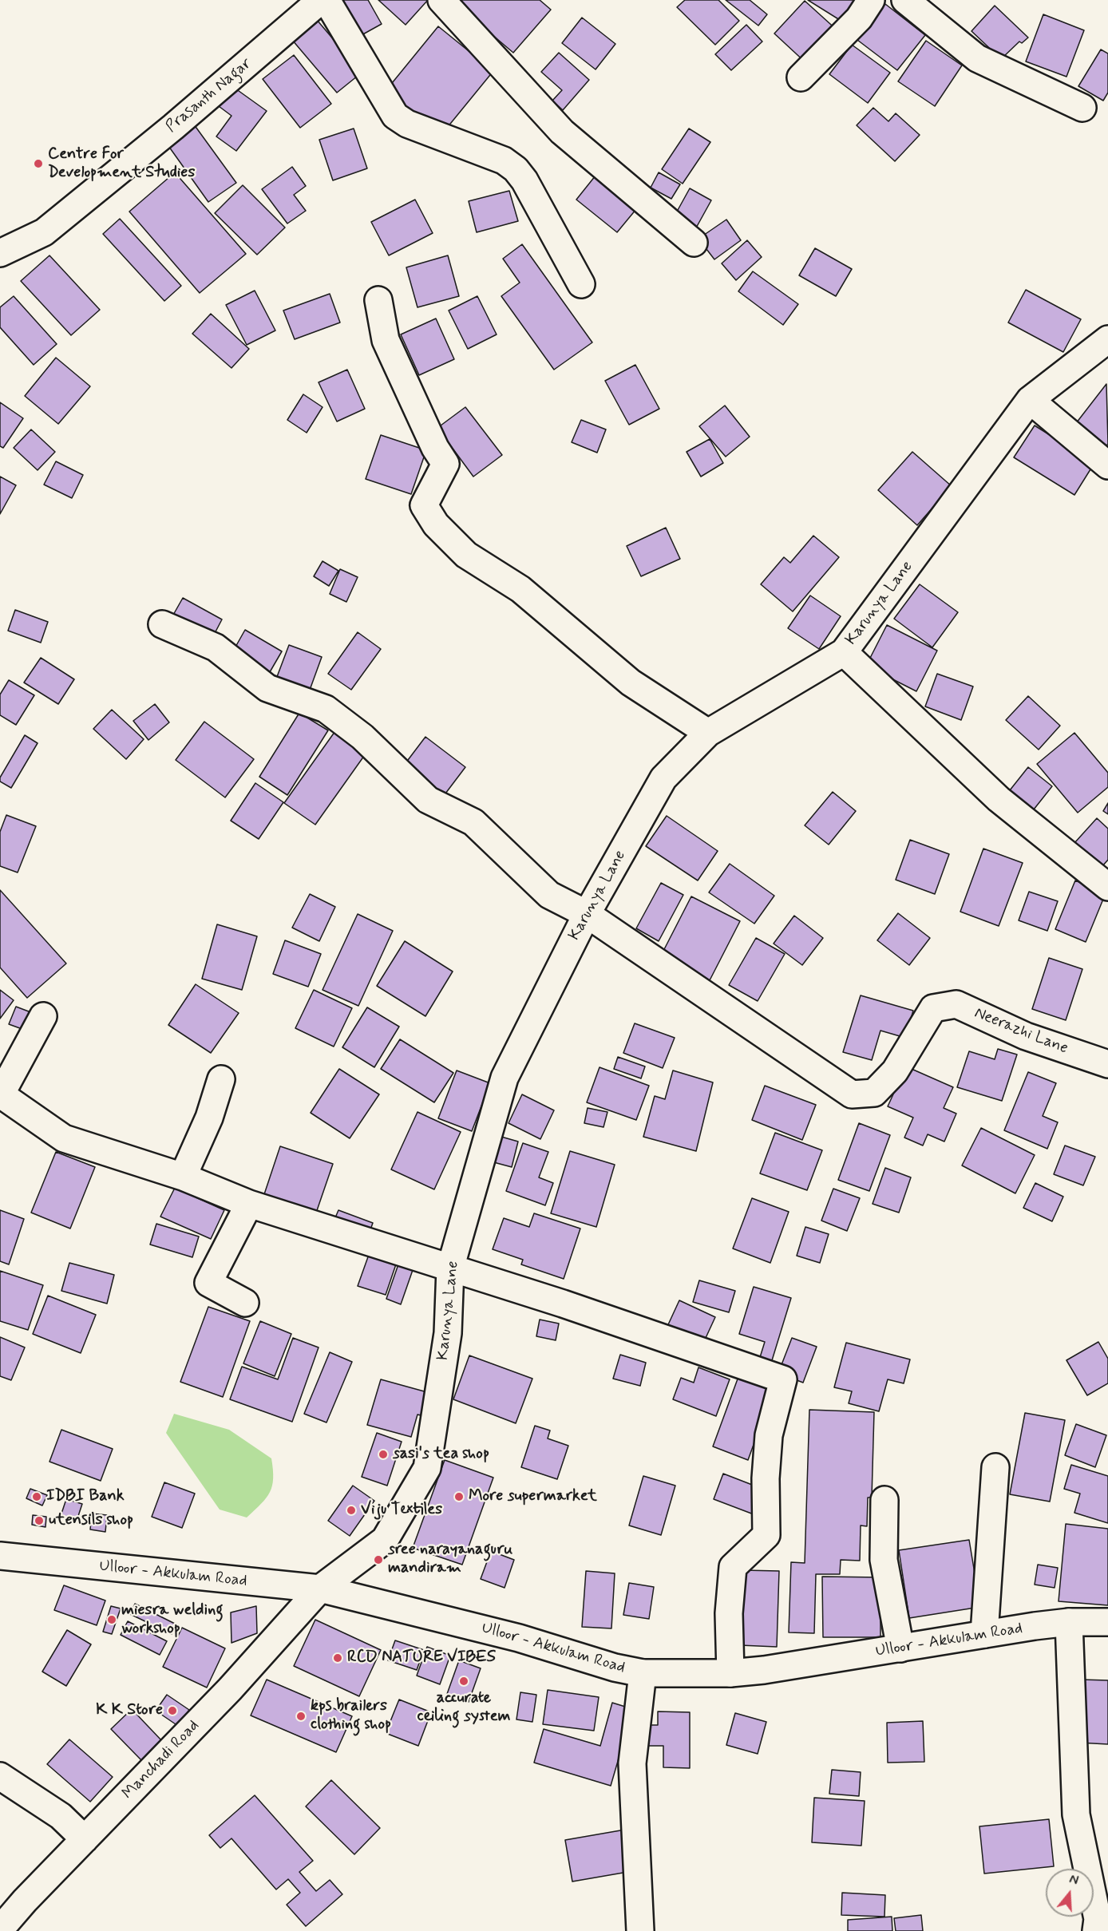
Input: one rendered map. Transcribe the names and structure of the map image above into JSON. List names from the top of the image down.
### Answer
{
  "streets": {
    "street": [
      "Prasanth Nagar",
      "Karunya Lane",
      "Neerazhi Lane",
      "Ulloor - Akkulam Road",
      "Manchadi Road"
    ]
  },
  "crossings": [
    ["Karunya Lane", "Neerazhi Lane"],
    ["Karunya Lane", "Ulloor - Akkulam Road"],
    ["Karunya Lane", "Manchadi Road"],
    ["Ulloor - Akkulam Road", "Manchadi Road"]
  ],
  "places": [
    "Centre For Development Studies",
    "sasi's tea shop",
    "IDBI Bank",
    "More supermarket",
    "Viju Textiles",
    "utensils shop",
    "sree narayanaguru mandiram",
    "miesra welding workshop",
    "RCD NATURE VIBES",
    "accurate ceiling system",
    "K K Store",
    "kps brailers clothing shop"
  ],
  "north": "top"
}
